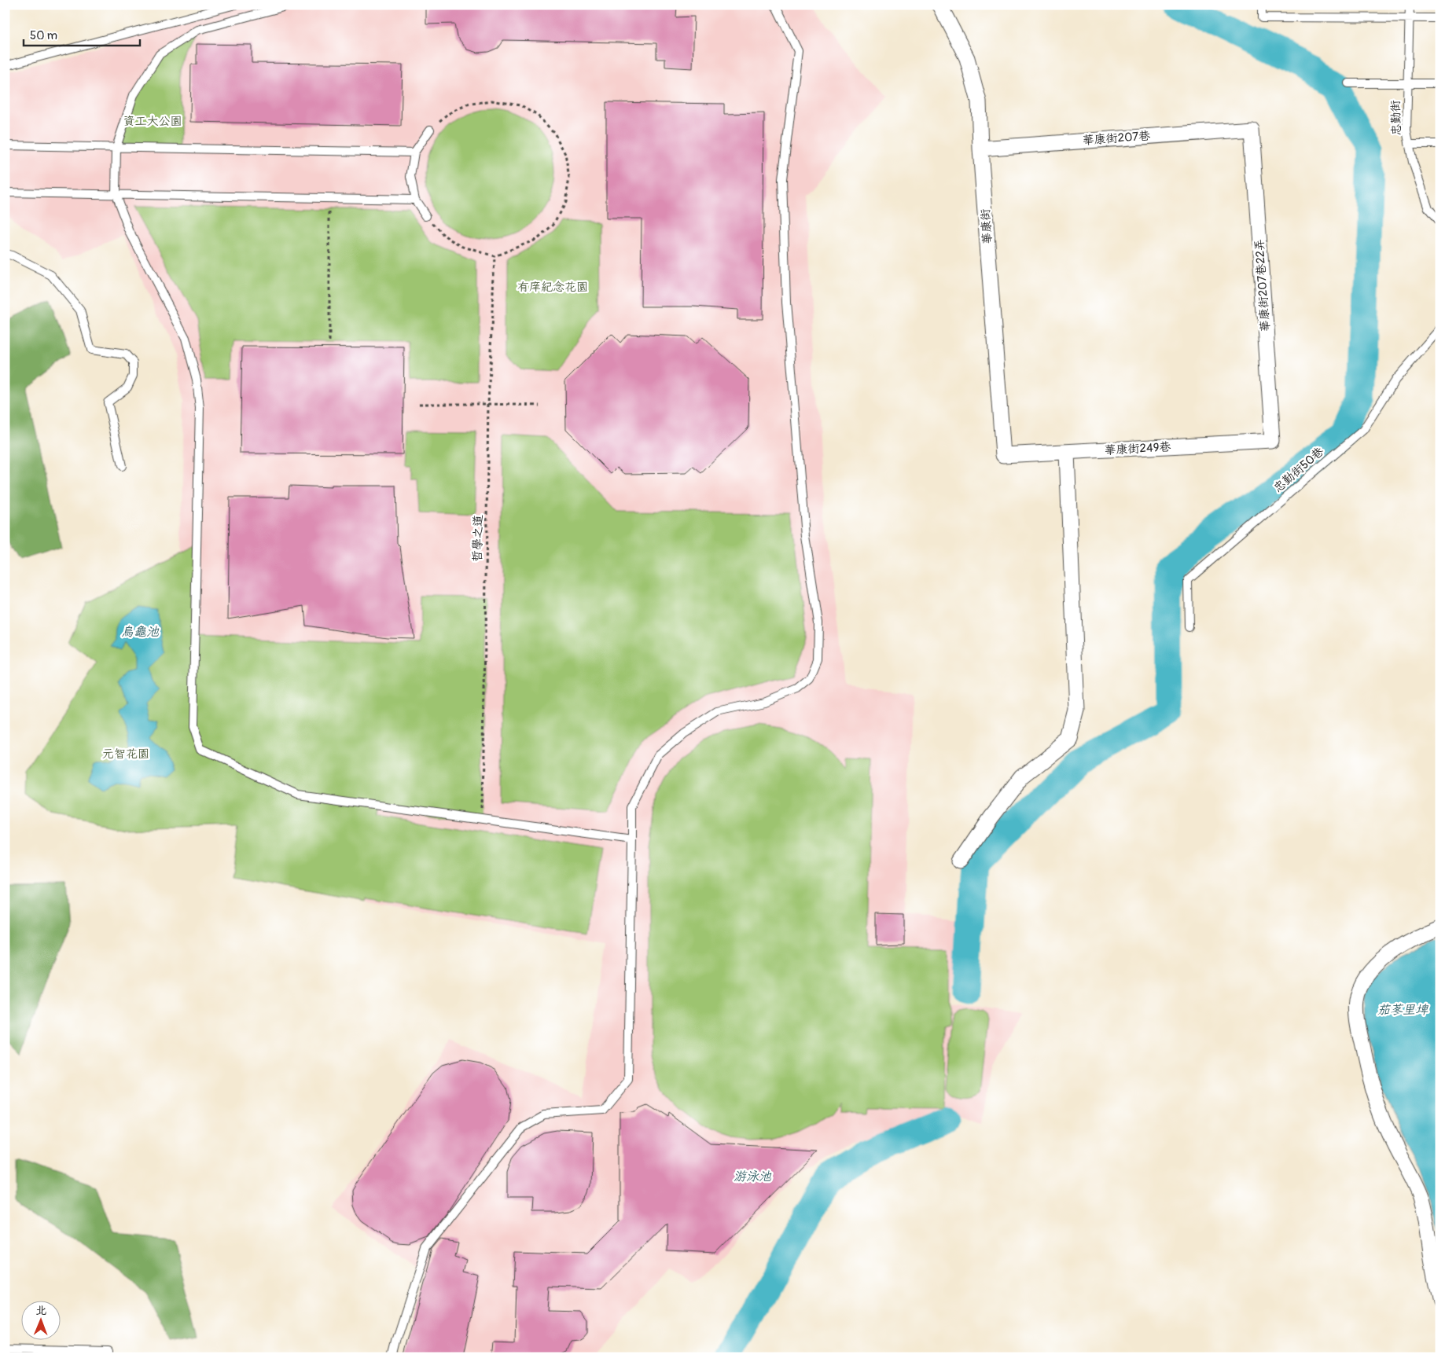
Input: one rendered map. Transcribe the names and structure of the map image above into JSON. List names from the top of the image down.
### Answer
{
  "streets": {
    "street": [
      "華康街207巷",
      "華康街",
      "華康街207巷22弄",
      "華康街249巷"
    ],
    "lane": ["忠勤街", "忠勤街50巷"],
    "path": ["哲學之道"]
  },
  "crossings": [
    ["華康街207巷", "華康街"],
    ["華康街207巷", "華康街207巷22弄"],
    ["華康街", "華康街249巷"],
    ["華康街207巷22弄", "華康街249巷"]
  ],
  "water": ["烏龜池", "茄苳里埤", "游泳池"],
  "parks": ["資工大公園", "有庠紀念花園", "元智花園"],
  "scale_bar": "50 m",
  "north": "top"
}
